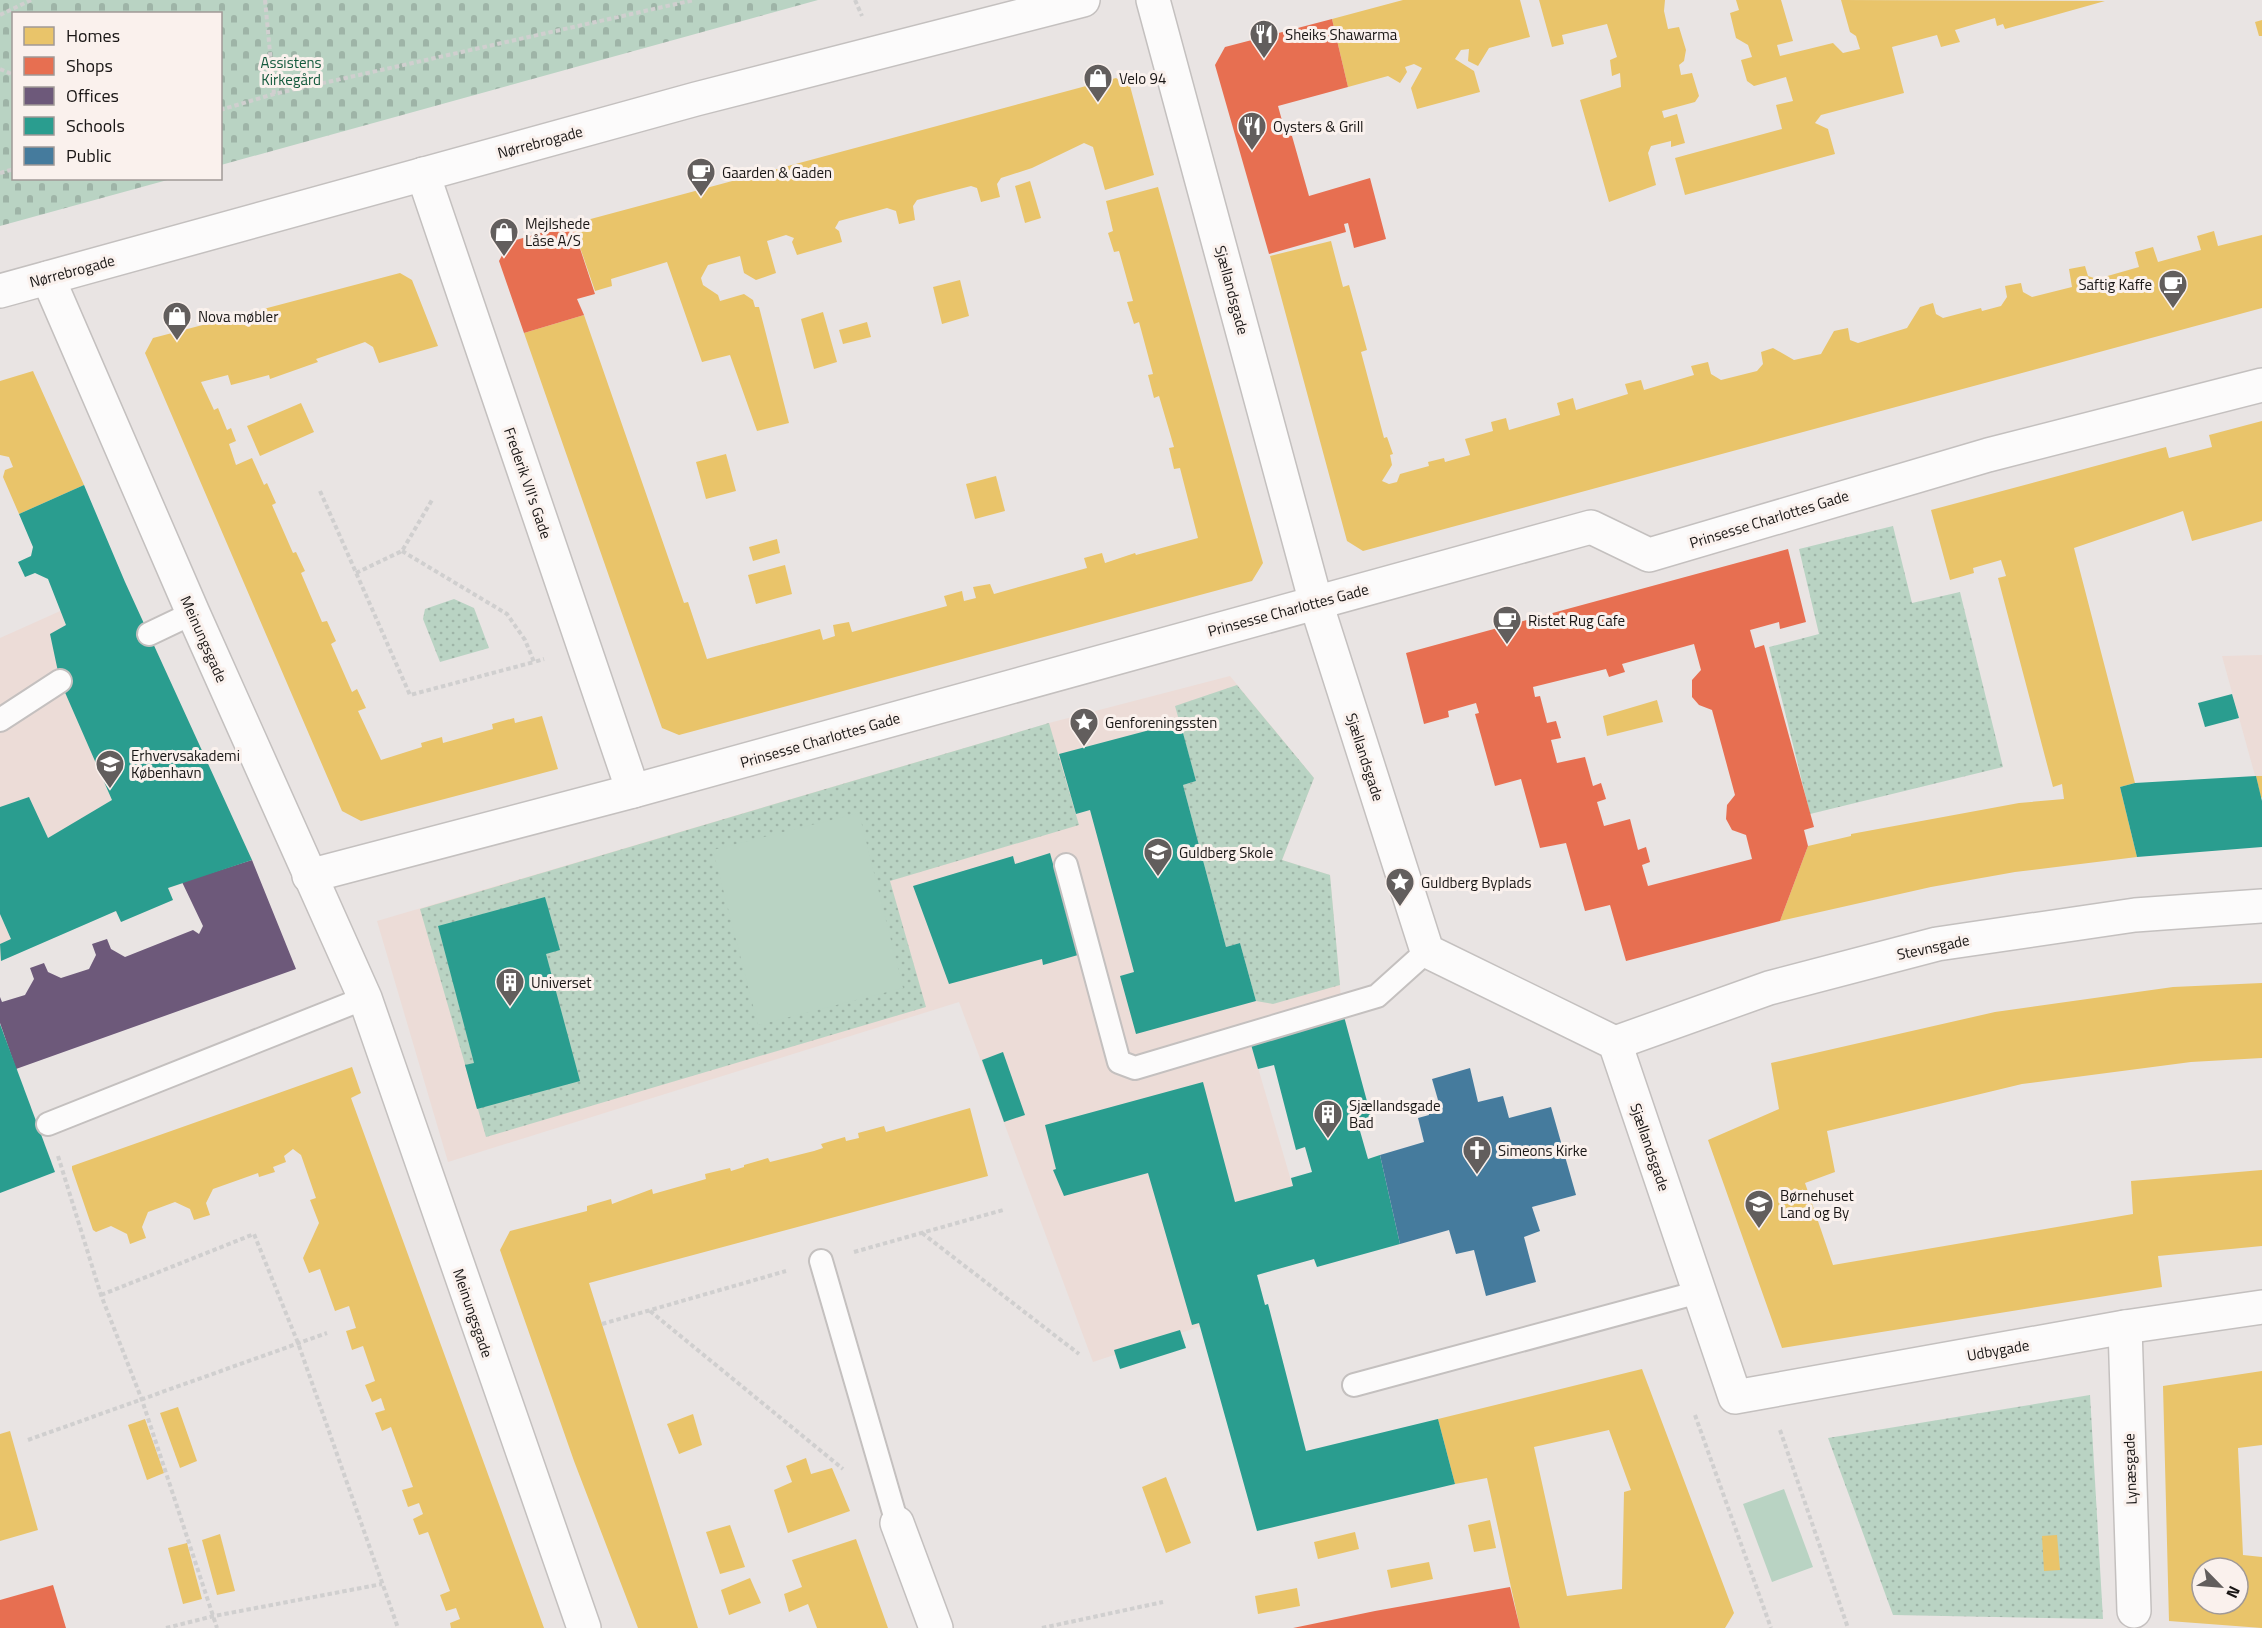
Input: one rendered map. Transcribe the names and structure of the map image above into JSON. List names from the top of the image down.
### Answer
{
  "streets": {
    "street": [
      "Nørrebrogade",
      "Sjællandsgade",
      "Frederik VII's Gade",
      "Prinsesse Charlottes Gade",
      "Meinungsgade",
      "Stevnsgade",
      "Udbygade",
      "Lynæsgade"
    ]
  },
  "crossings": [
    ["Nørrebrogade", "Frederik VII's Gade"],
    ["Nørrebrogade", "Meinungsgade"],
    ["Sjællandsgade", "Prinsesse Charlottes Gade"],
    ["Sjællandsgade", "Stevnsgade"],
    ["Sjællandsgade", "Udbygade"],
    ["Frederik VII's Gade", "Prinsesse Charlottes Gade"],
    ["Prinsesse Charlottes Gade", "Meinungsgade"],
    ["Udbygade", "Lynæsgade"]
  ],
  "parks": ["Assistens Kirkegård"],
  "places": {
    "restaurant": ["Sheiks Shawarma", "Oysters & Grill"],
    "shop": ["Velo 94", "Mejlshede Låse A/S", "Nova møbler"],
    "cafe": ["Gaarden & Gaden", "Saftig Kaffe", "Ristet Rug Cafe"],
    "place": ["Genforeningssten", "Guldberg Byplads"],
    "school or university": ["Erhvervsakademi København", "Guldberg Skole", "Børnehuset Land og By"],
    "building": ["Universet", "Sjællandsgade Bad"],
    "church": ["Simeons Kirke"]
  },
  "legend": [
    "Homes",
    "Shops",
    "Offices",
    "Schools",
    "Public"
  ],
  "north": "bottom right"
}
